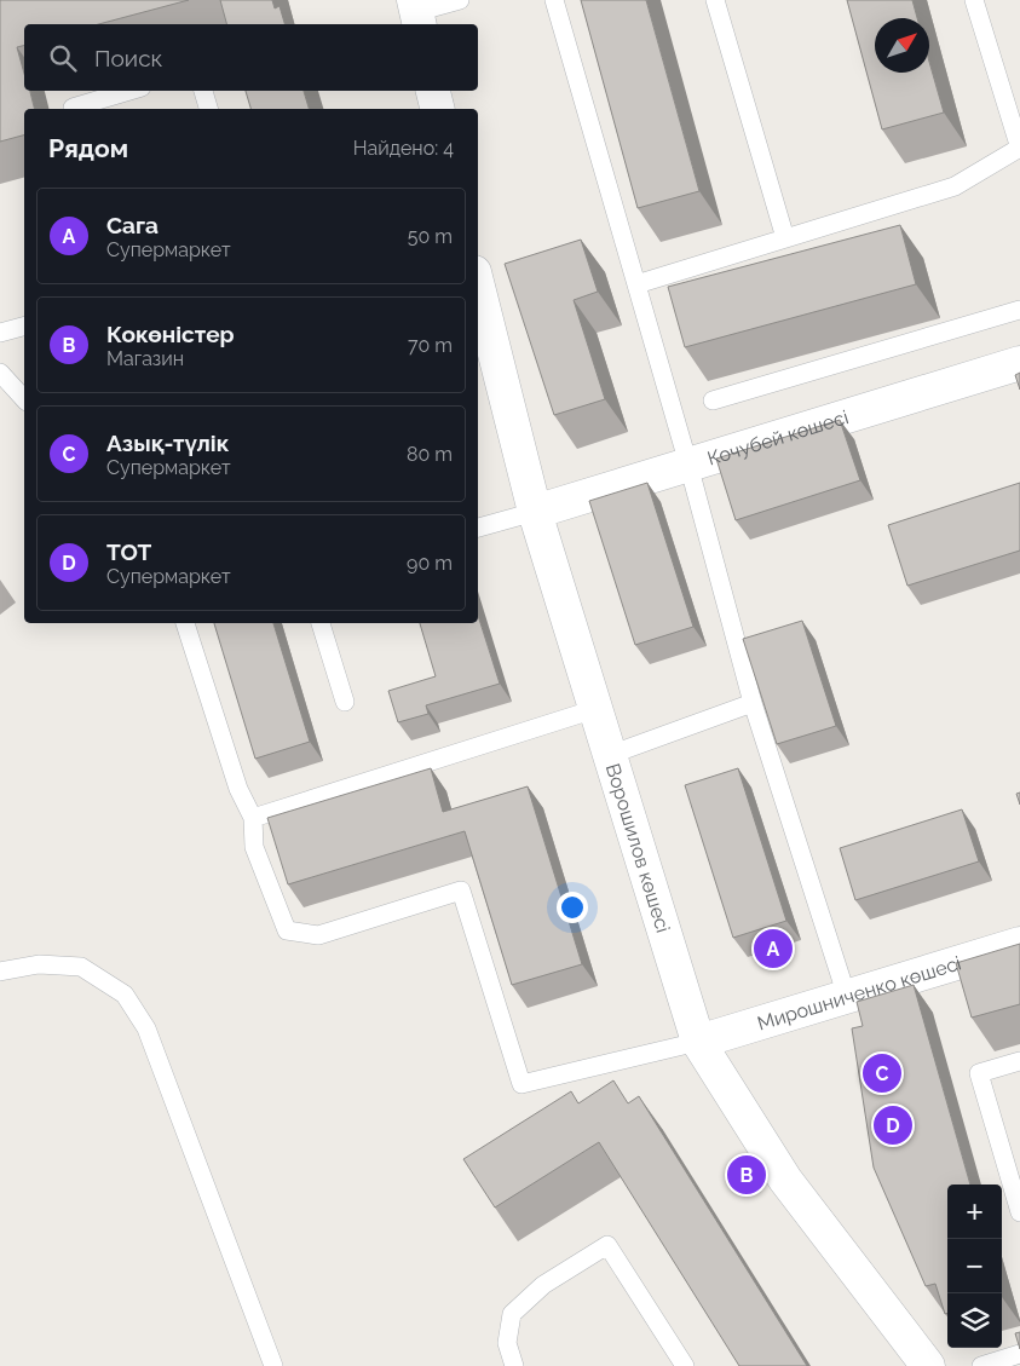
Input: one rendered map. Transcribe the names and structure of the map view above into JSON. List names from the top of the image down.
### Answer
{
  "streets": {
    "street": ["Кочубей көшесі", "Ворошилов көшесі", "Мирошниченко көшесі"]
  },
  "crossings": [
    ["Кочубей көшесі", "Ворошилов көшесі"],
    ["Ворошилов көшесі", "Мирошниченко көшесі"]
  ],
  "north": "top right",
  "page": {
    "search": "Поиск",
    "heading": ["Рядом", "Найдено: 4"],
    "list": [
      {
        "mark": "A",
        "name": "Сага",
        "note": "Супермаркет",
        "value": "50 m"
      },
      {
        "mark": "B",
        "name": "Кокөністер",
        "note": "Магазин",
        "value": "70 m"
      },
      {
        "mark": "C",
        "name": "Азық-түлік",
        "note": "Супермаркет",
        "value": "80 m"
      },
      {
        "mark": "D",
        "name": "ТОТ",
        "note": "Супермаркет",
        "value": "90 m"
      }
    ],
    "pins": [
      "A",
      "C",
      "D",
      "B"
    ],
    "map_buttons": ["+", "−"]
  }
}
